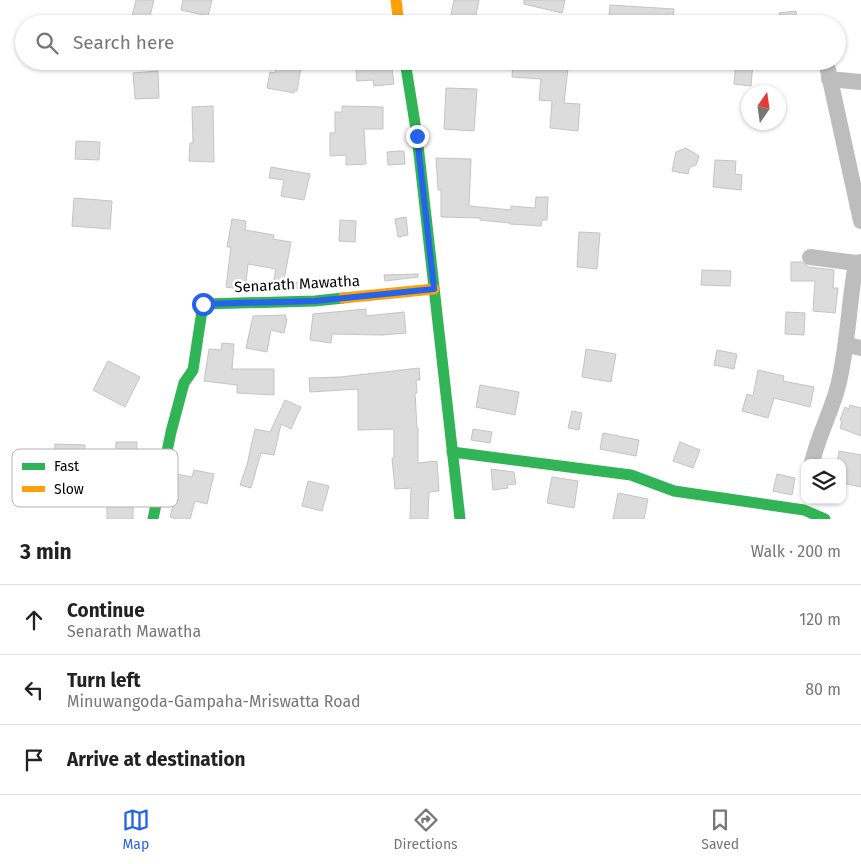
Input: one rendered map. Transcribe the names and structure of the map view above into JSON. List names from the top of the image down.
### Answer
{
  "streets": {
    "street": ["Senarath Mawatha"]
  },
  "legend": ["Fast", "Slow"],
  "north": "top",
  "page": {
    "search": "Search here",
    "heading": ["3 min", "Walk · 200 m"],
    "list": [
      ["Continue", "Senarath Mawatha", "120 m"],
      ["Turn left", "Minuwangoda-Gampaha-Mriswatta Road", "80 m"],
      "Arrive at destination"
    ],
    "nav": ["Map", "Directions", "Saved"]
  }
}
